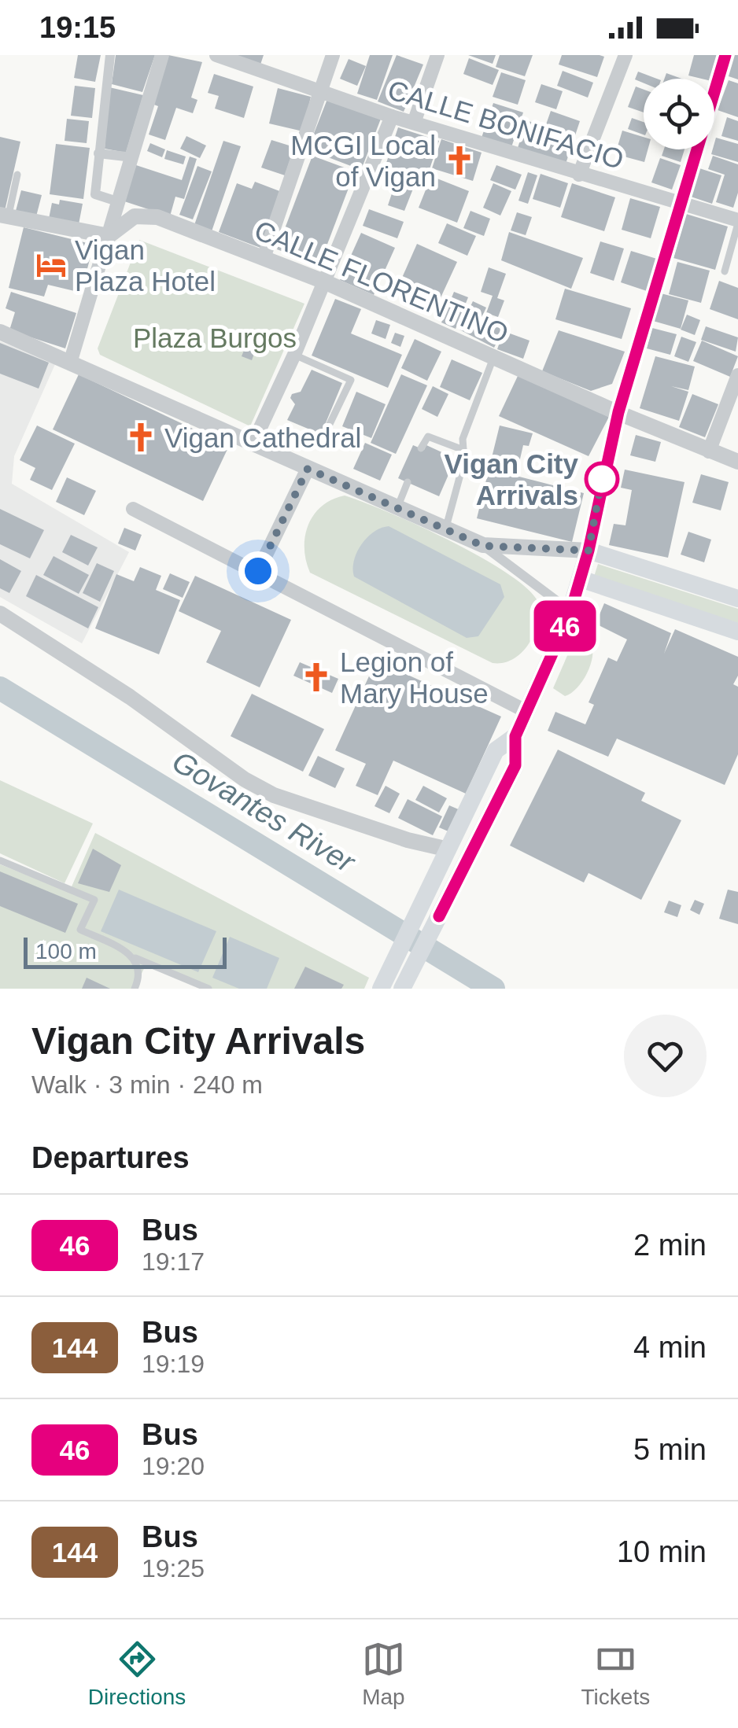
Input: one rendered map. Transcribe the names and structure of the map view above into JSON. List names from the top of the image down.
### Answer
{
  "streets": {
    "street": ["CALLE BONIFACIO", "CALLE FLORENTINO"]
  },
  "water": ["Govantes River"],
  "parks": ["Plaza Burgos"],
  "places": {
    "church": ["MCGI Local of Vigan", "Vigan Cathedral", "Legion of Mary House"],
    "hotel": ["Vigan Plaza Hotel"],
    "other": ["Vigan City Arrivals"]
  },
  "lines": ["bus line 46"],
  "scale_bar": "100 m",
  "page": {
    "status": "19:15",
    "on_map": "46",
    "scale": "100 m",
    "heading": [
      ["Vigan City Arrivals", "Walk · 3 min · 240 m"],
      "Departures"
    ],
    "list": [
      {
        "mark": "46",
        "name": "Bus",
        "note": "19:17",
        "value": "2 min"
      },
      {
        "mark": "144",
        "name": "Bus",
        "note": "19:19",
        "value": "4 min"
      },
      {
        "mark": "46",
        "name": "Bus",
        "note": "19:20",
        "value": "5 min"
      },
      {
        "mark": "144",
        "name": "Bus",
        "note": "19:25",
        "value": "10 min"
      }
    ],
    "tabs": ["Directions", "Map", "Tickets"]
  }
}
